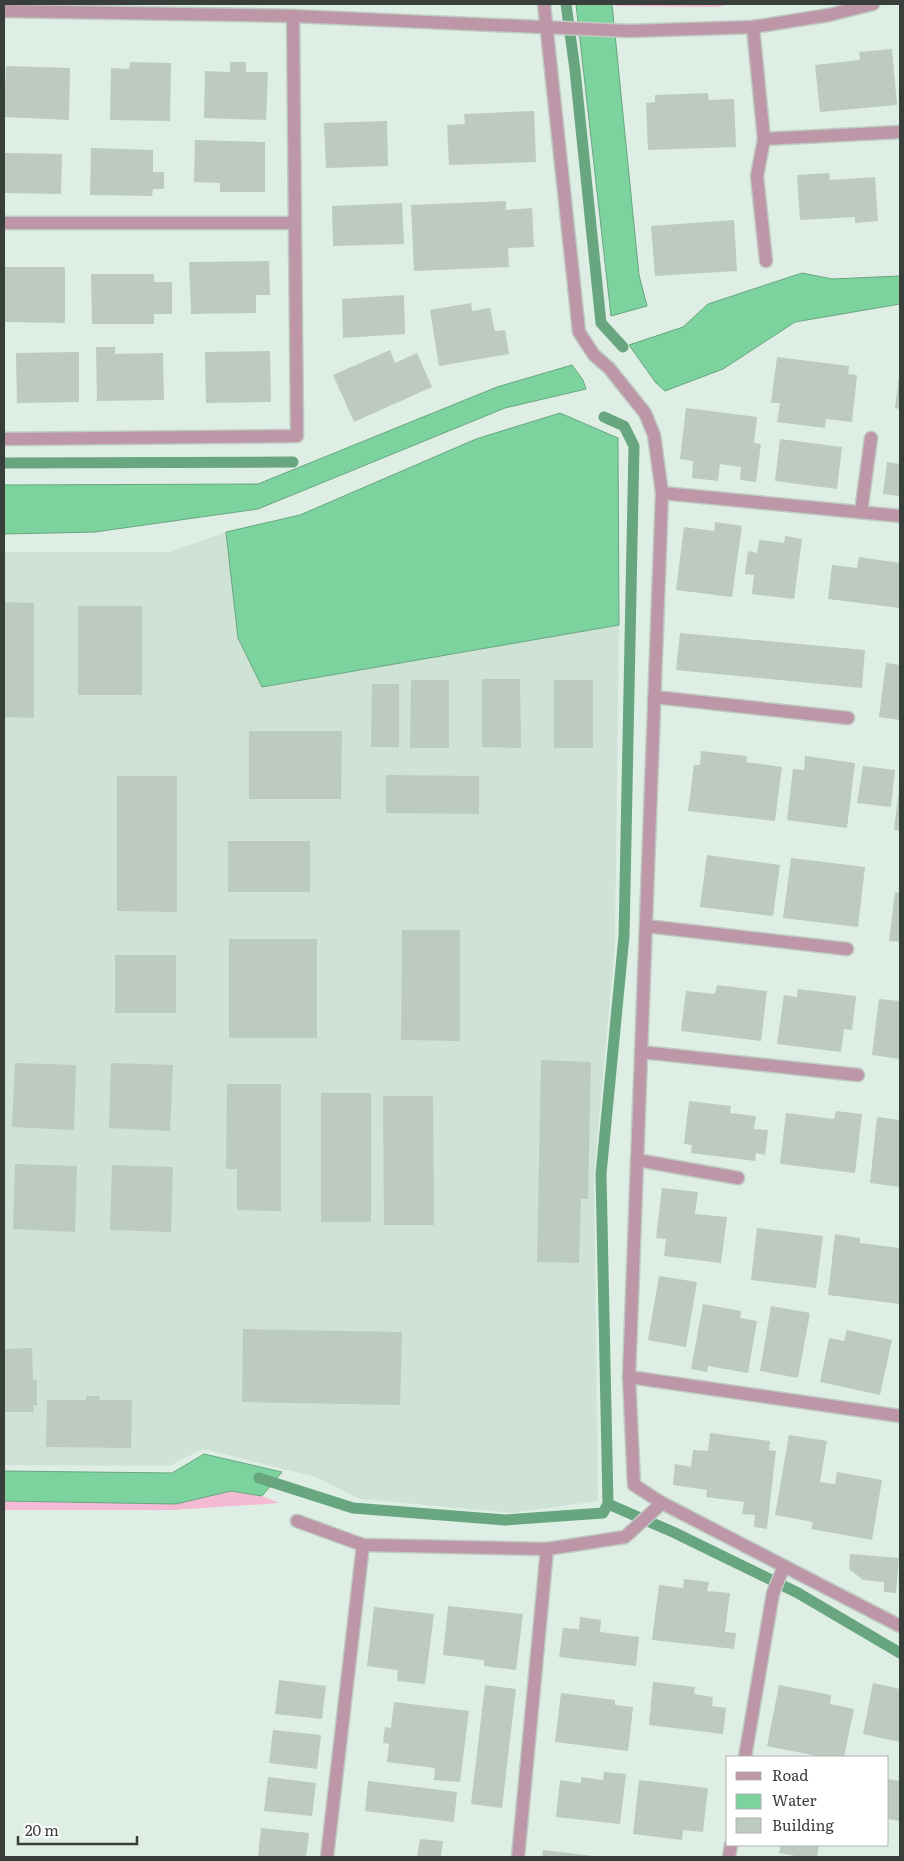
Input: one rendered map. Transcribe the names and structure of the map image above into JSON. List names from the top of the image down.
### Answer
{
  "legend": ["Road", "Water", "Building"],
  "scale_bar": "20 m"
}
